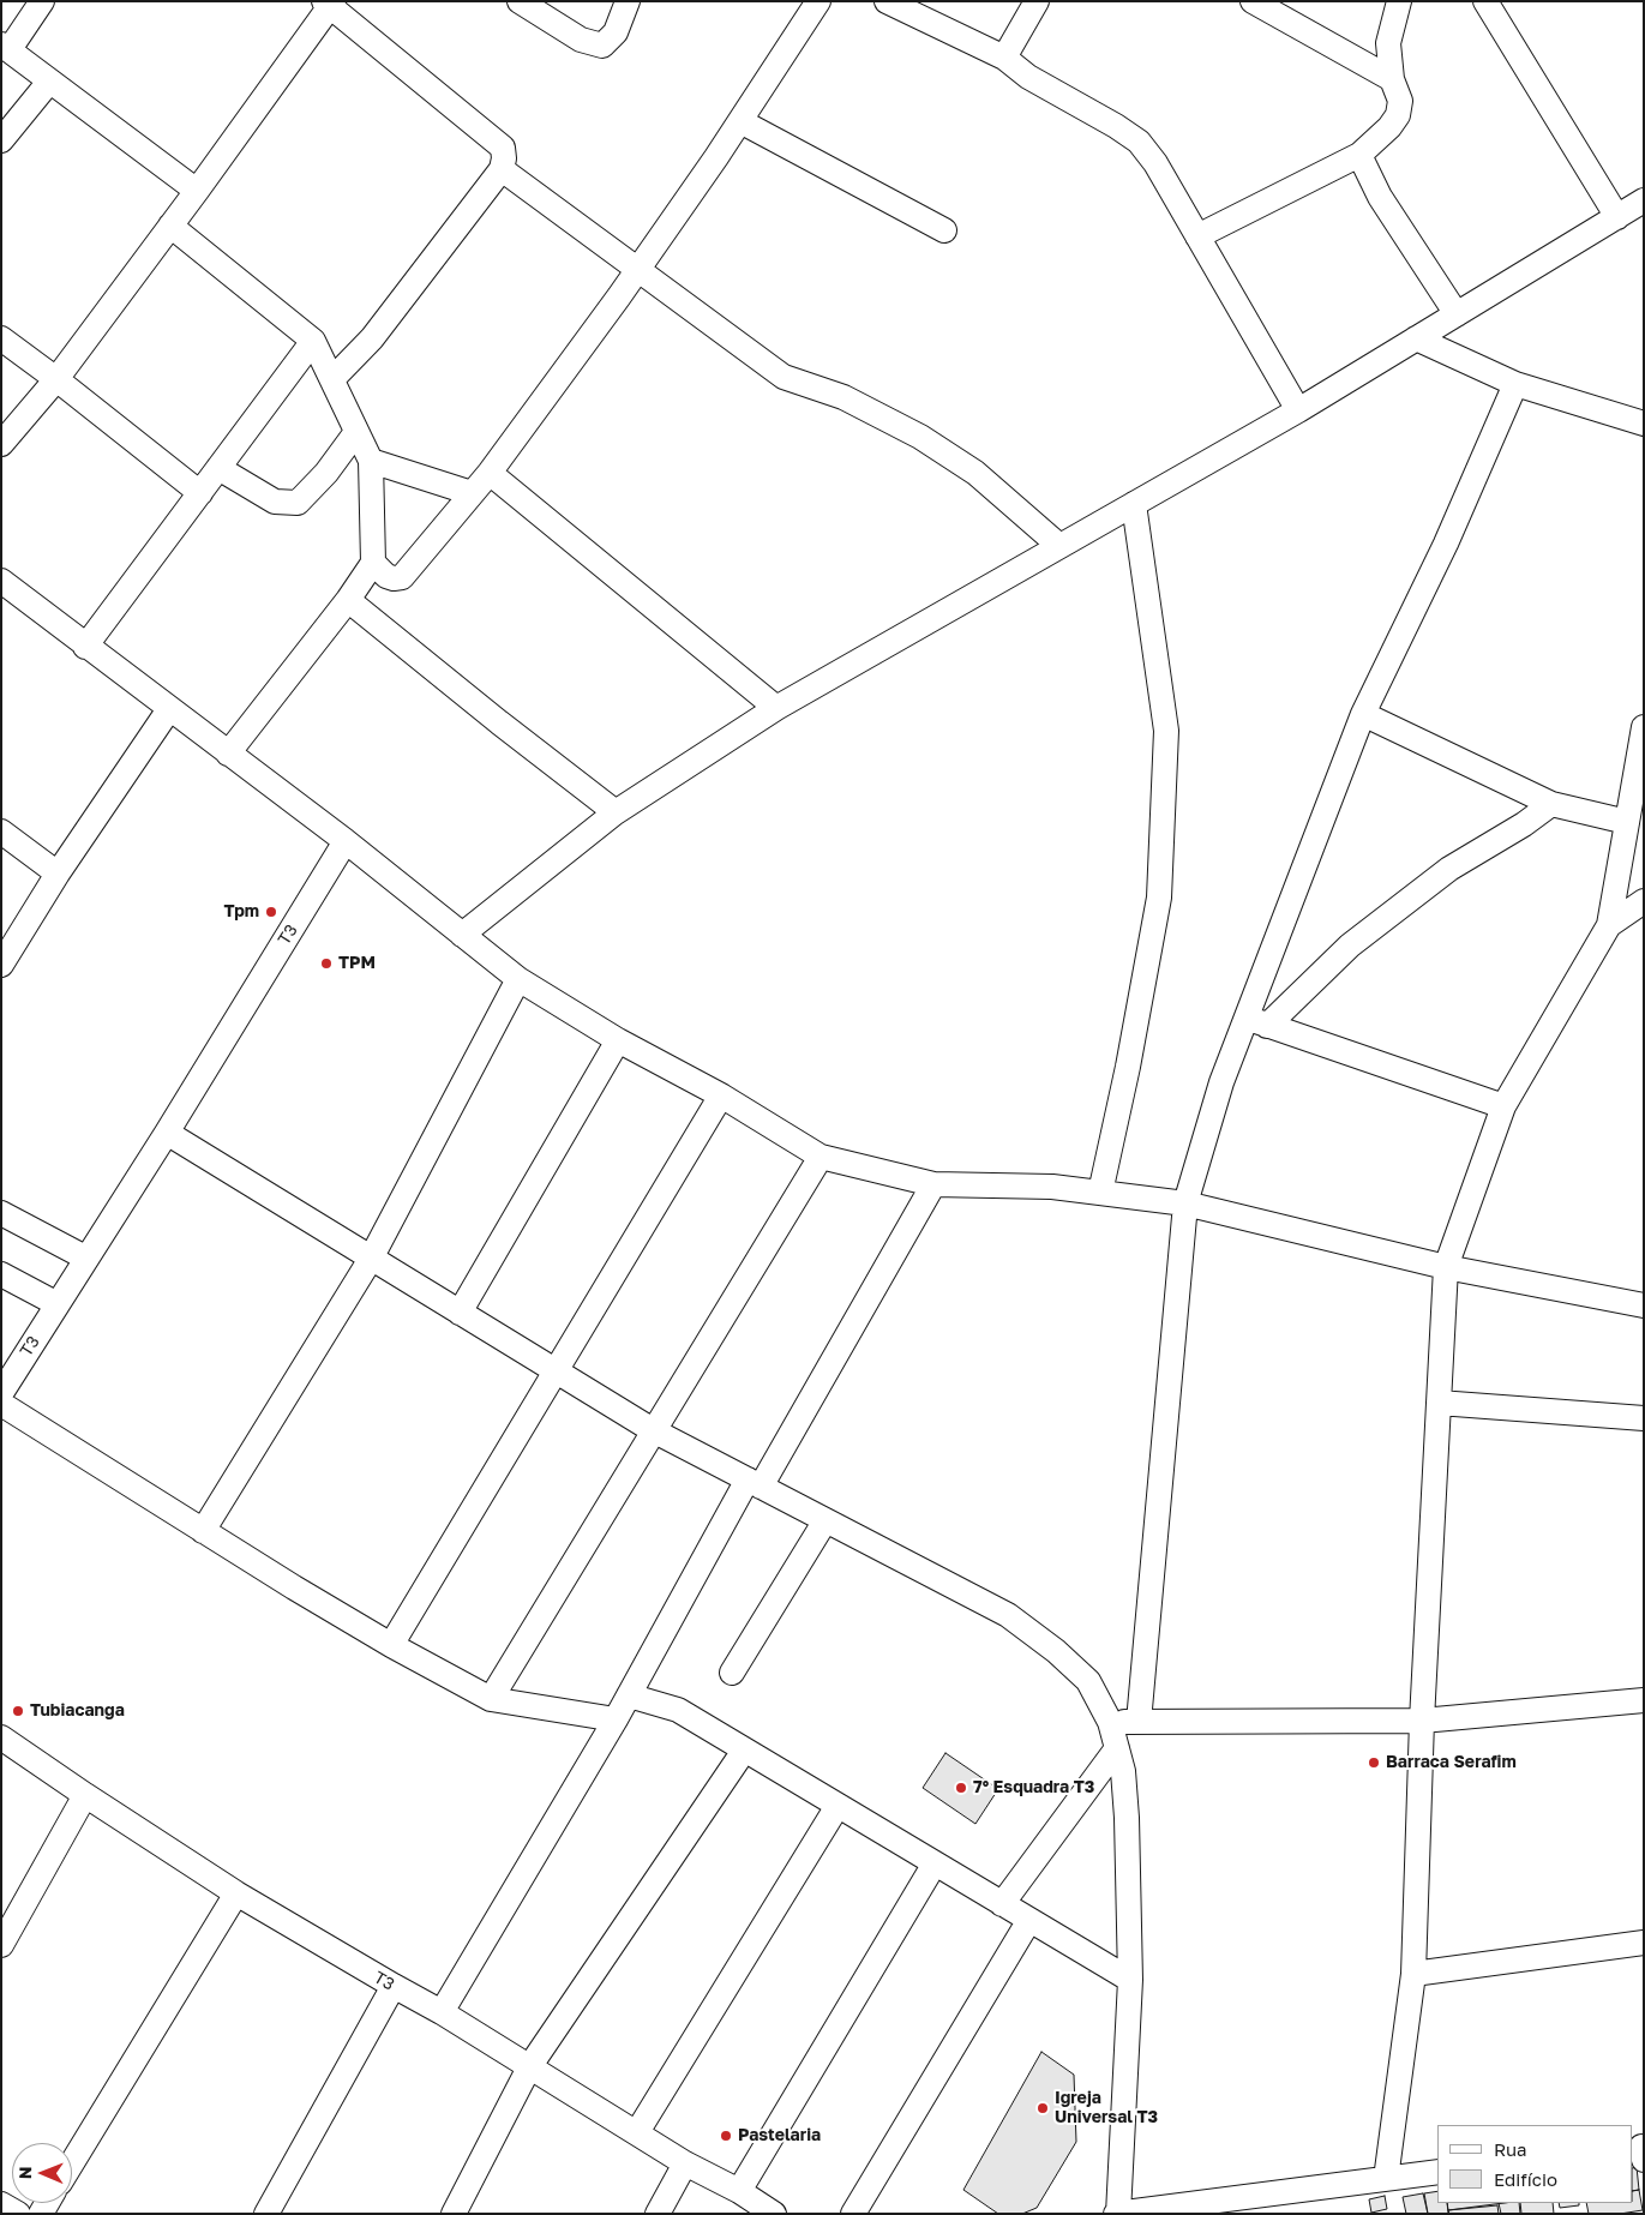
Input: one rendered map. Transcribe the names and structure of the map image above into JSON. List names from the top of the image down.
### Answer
{
  "streets": {
    "street": ["T3"]
  },
  "places": [
    "Tpm",
    "TPM",
    "Tubiacanga",
    "Barraca Serafim",
    "7° Esquadra T3",
    "Igreja Universal T3",
    "Pastelaria"
  ],
  "legend": ["Rua", "Edifício"],
  "north": "left"
}
